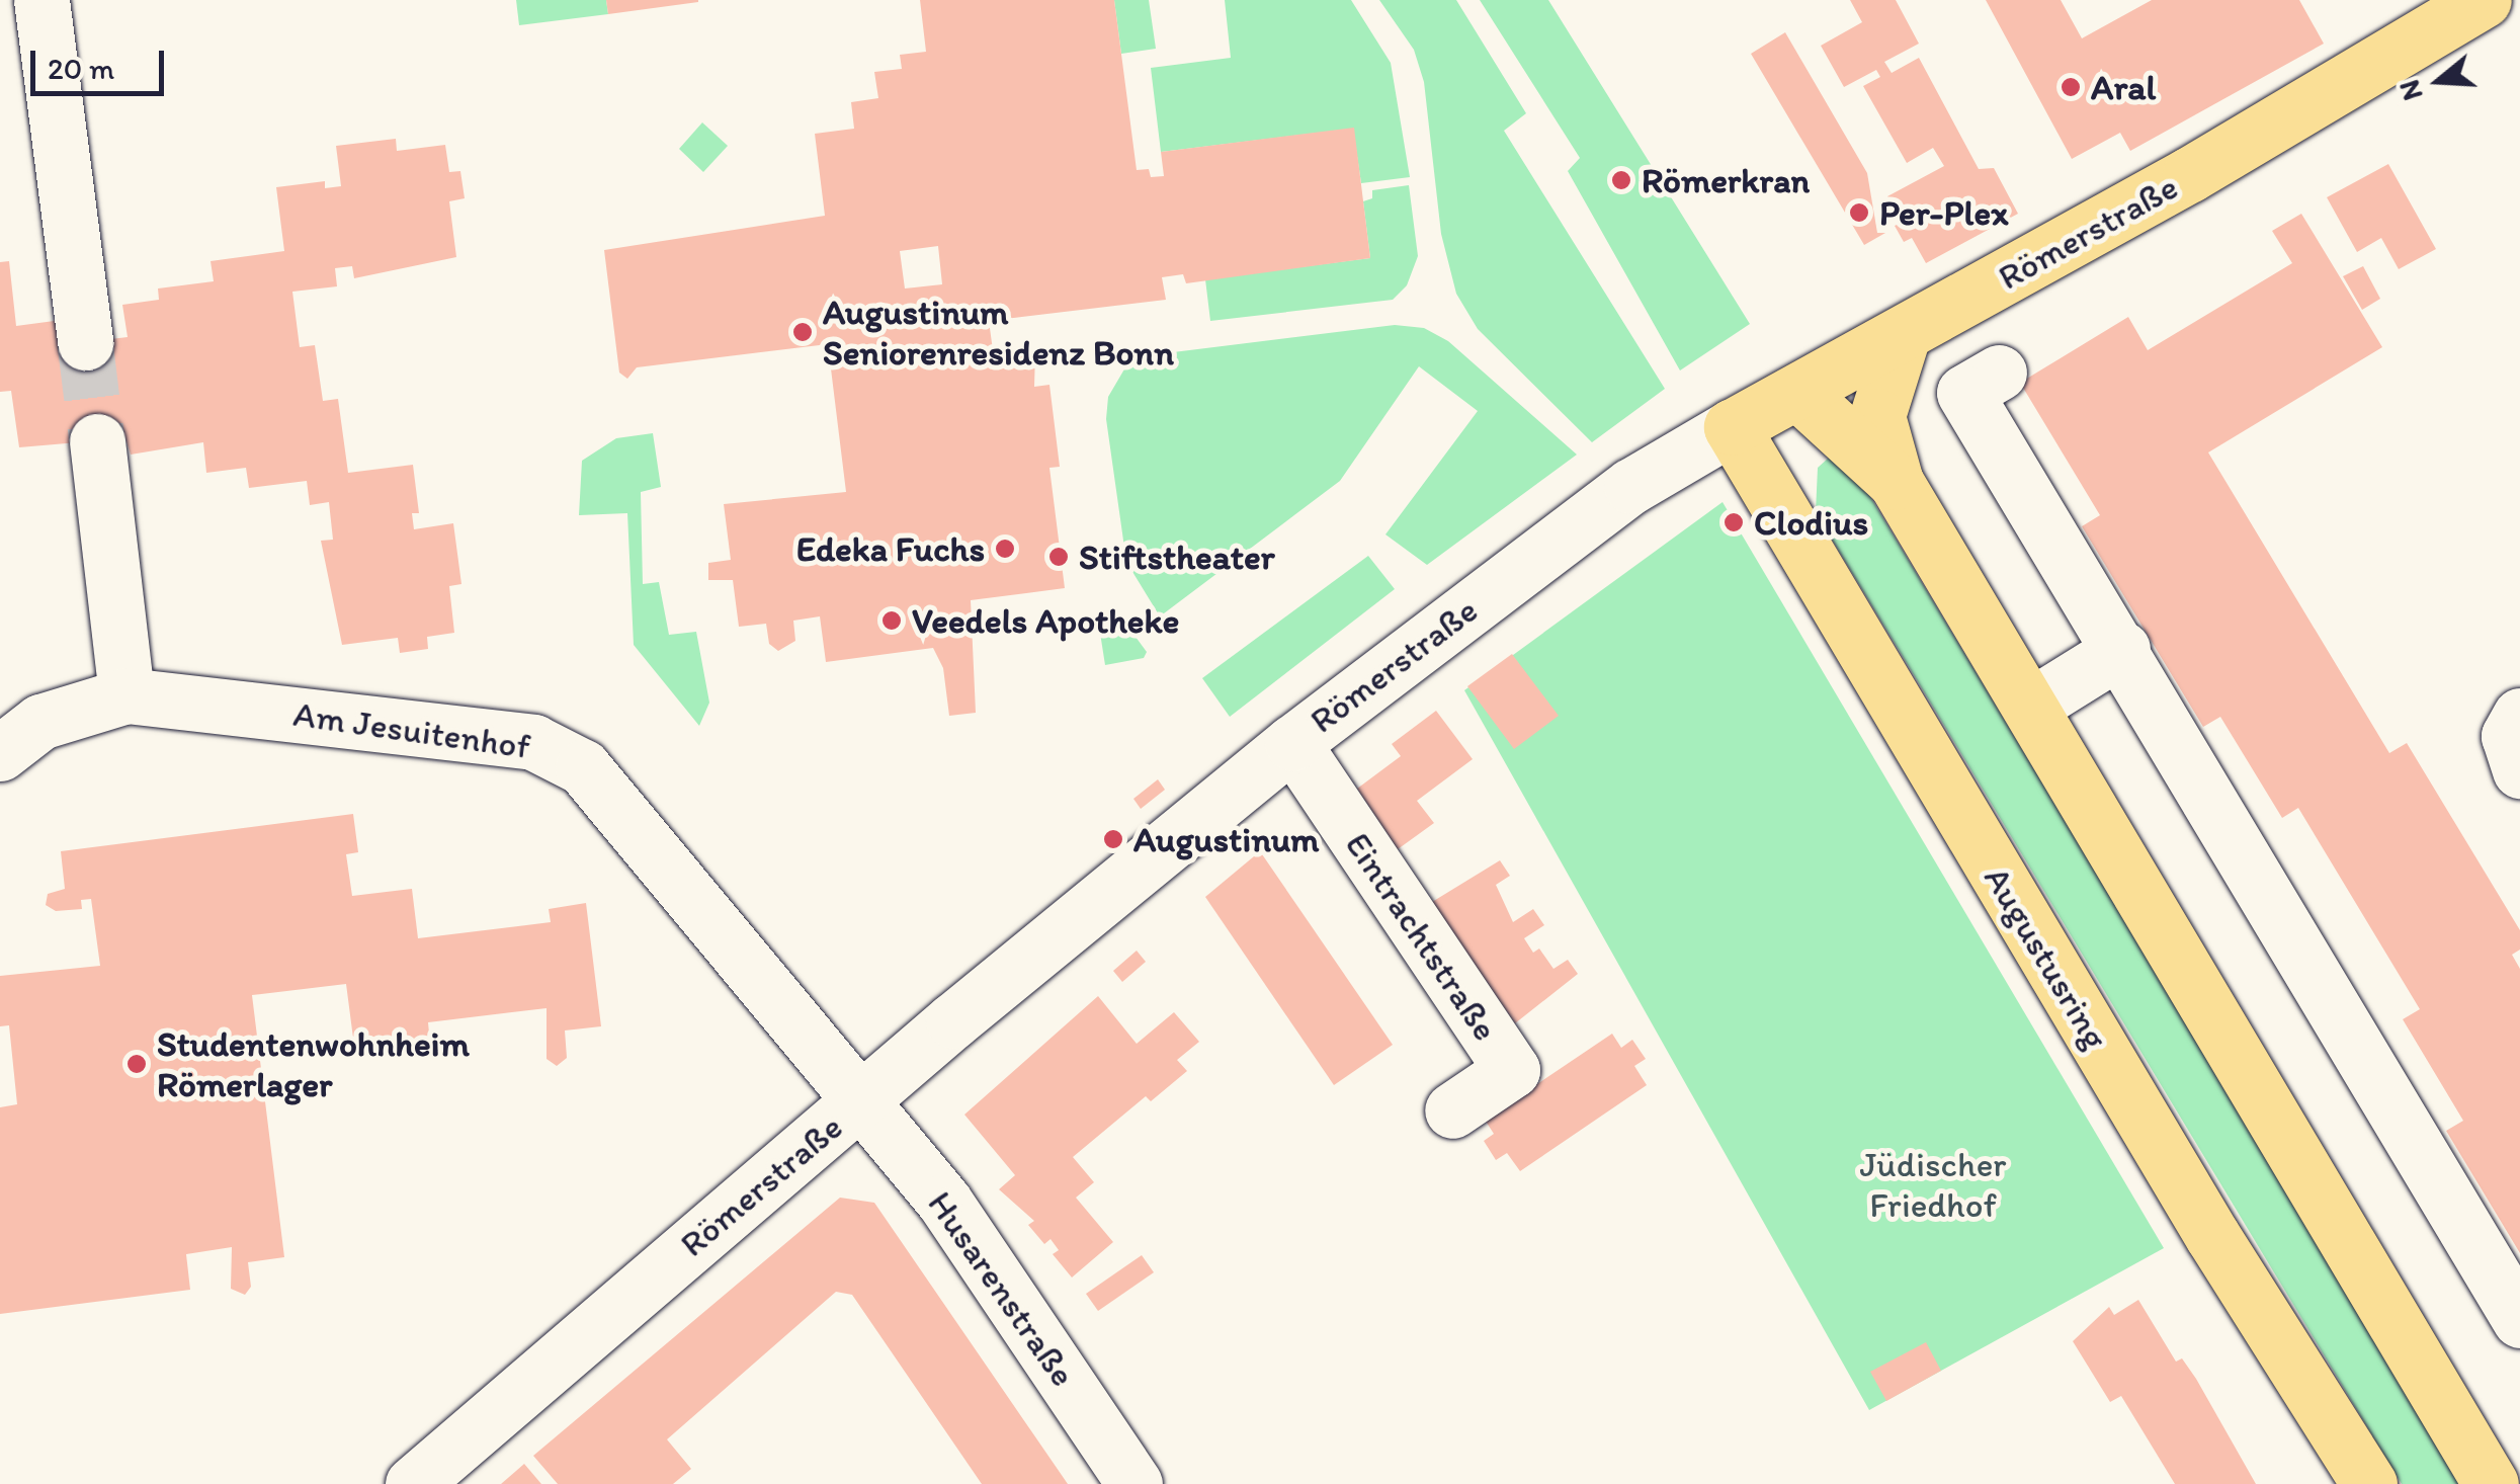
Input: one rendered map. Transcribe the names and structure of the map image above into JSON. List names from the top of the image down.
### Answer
{
  "streets": {
    "main road": ["Römerstraße", "Augustusring"],
    "street": ["Am Jesuitenhof", "Eintrachtstraße", "Husarenstraße"]
  },
  "crossings": [
    ["Römerstraße", "Am Jesuitenhof"],
    ["Römerstraße", "Eintrachtstraße"],
    ["Römerstraße", "Augustusring"],
    ["Römerstraße", "Husarenstraße"],
    ["Am Jesuitenhof", "Husarenstraße"]
  ],
  "parks": ["Jüdischer Friedhof"],
  "places": [
    "Aral",
    "Römerkran",
    "Per-Plex",
    "Augustinum Seniorenresidenz Bonn",
    "Clodius",
    "Edeka Fuchs",
    "Stiftstheater",
    "Veedels Apotheke",
    "Augustinum",
    "Studentenwohnheim Römerlager"
  ],
  "scale_bar": "20 m",
  "north": "left"
}
